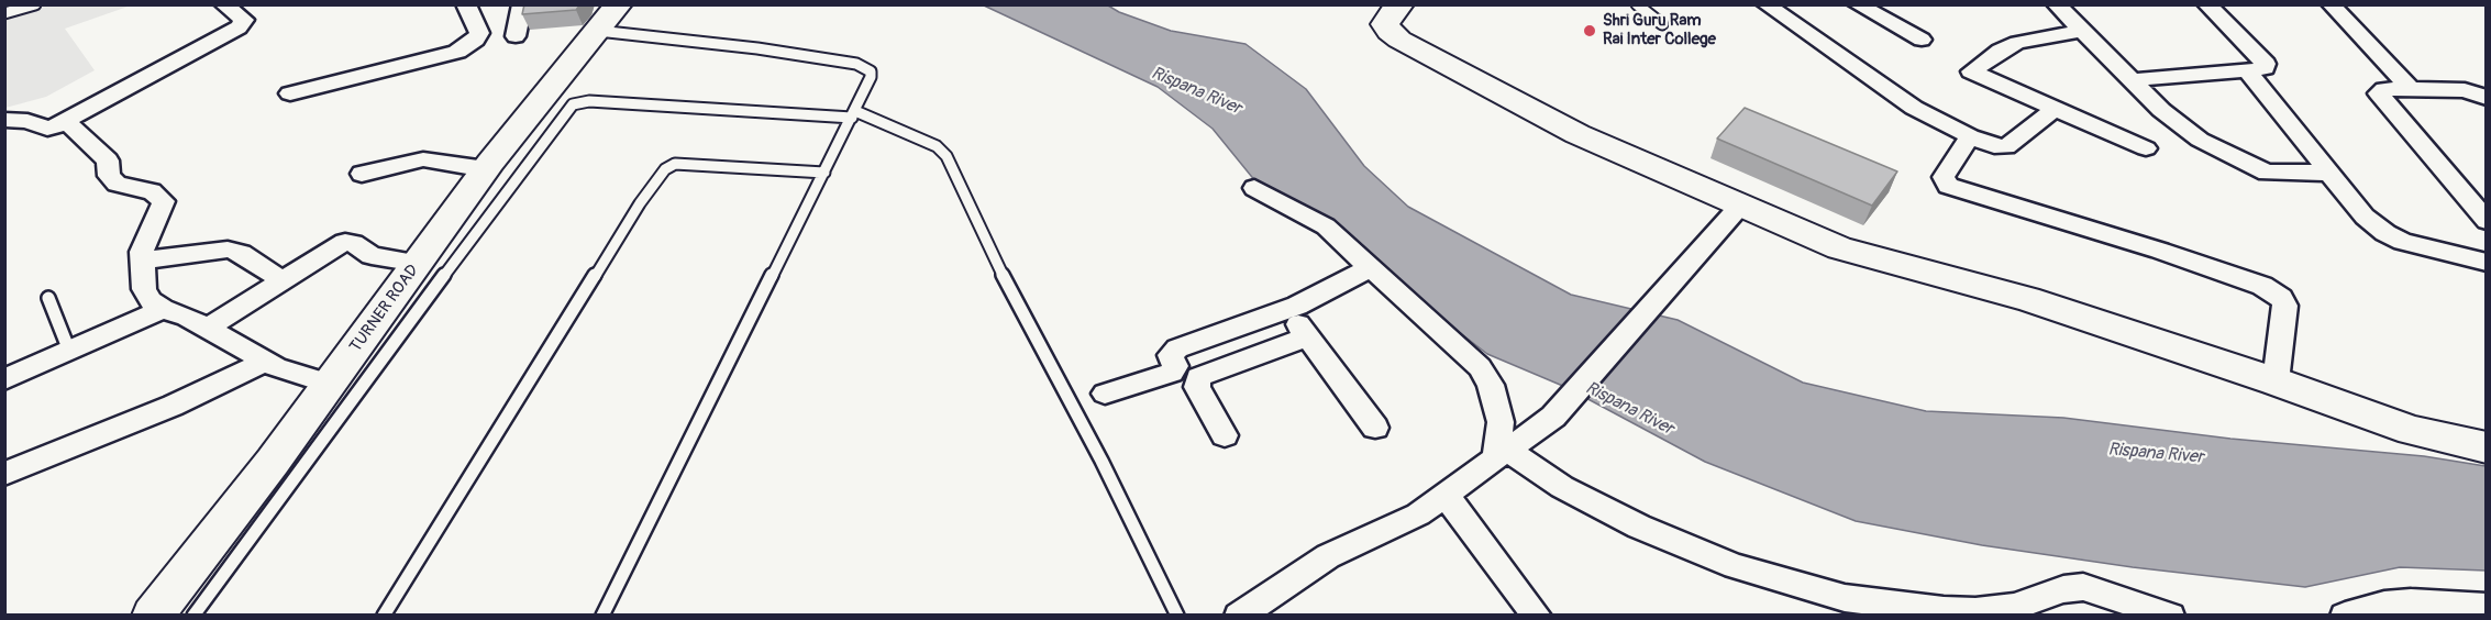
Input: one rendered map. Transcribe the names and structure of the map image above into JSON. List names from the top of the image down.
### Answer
{
  "streets": {
    "main road": ["TURNER ROAD"]
  },
  "water": ["Rispana River"],
  "places": ["Shri Guru Ram Rai Inter College"]
}
